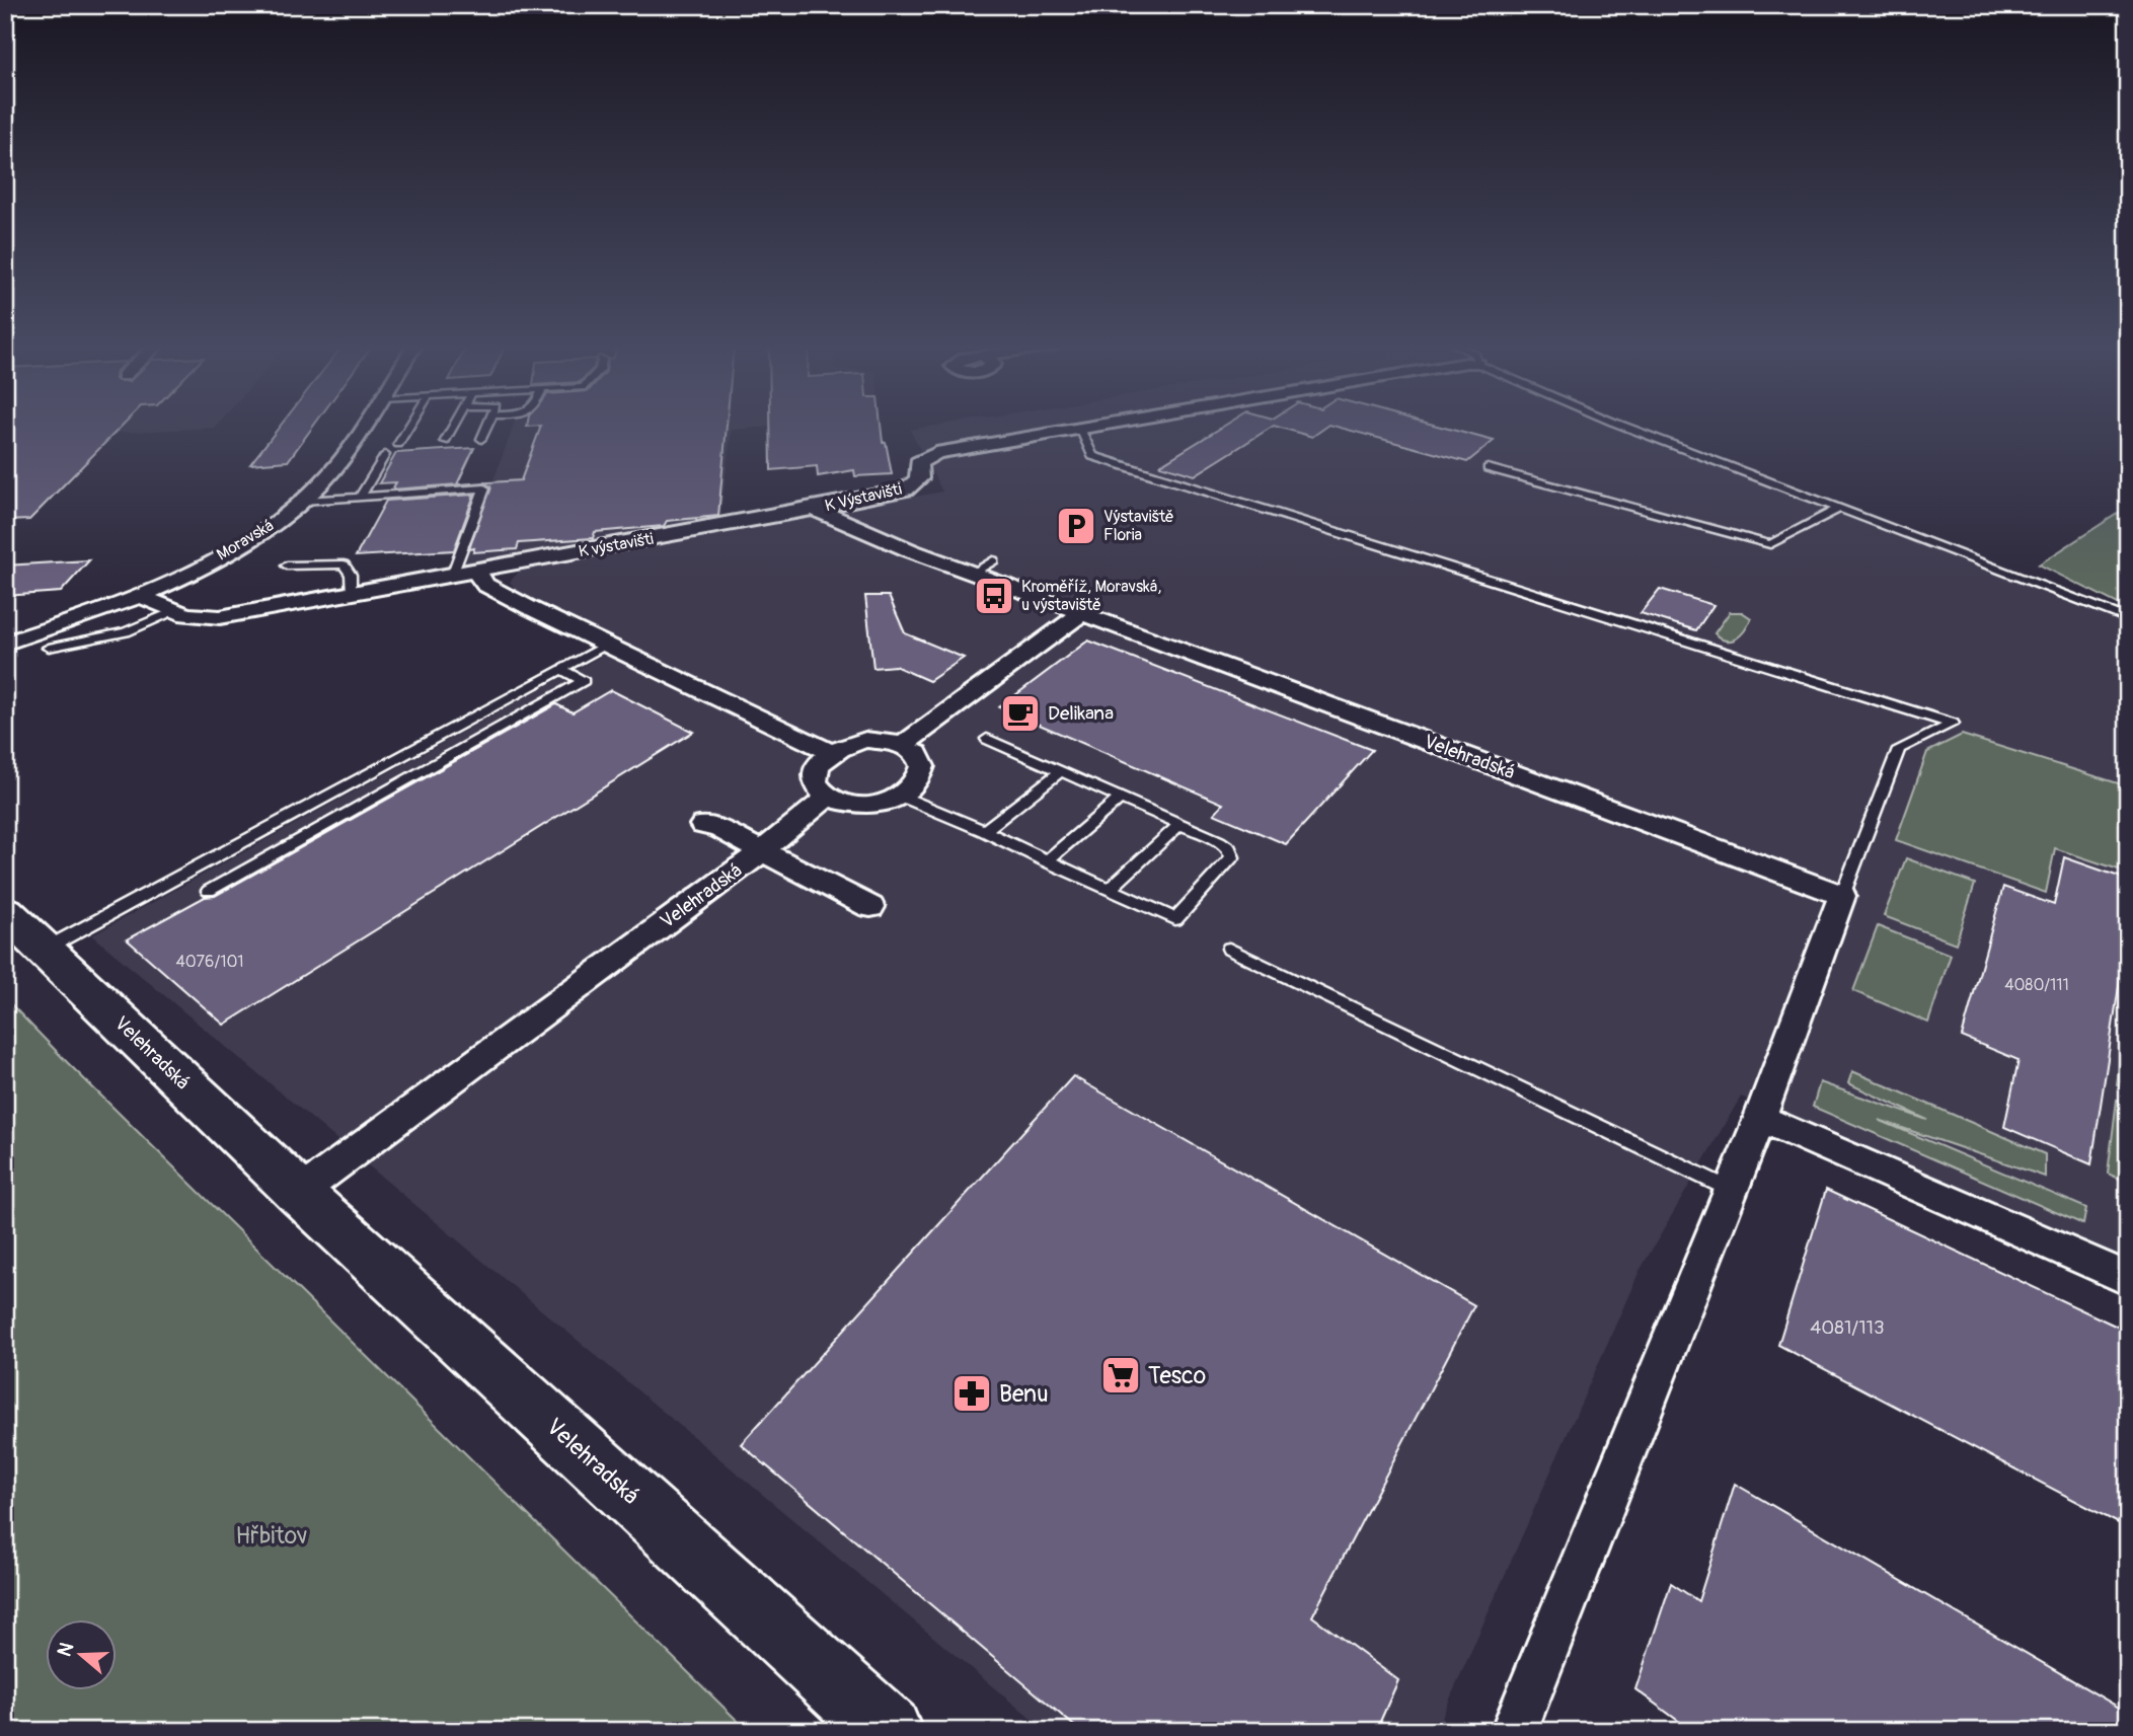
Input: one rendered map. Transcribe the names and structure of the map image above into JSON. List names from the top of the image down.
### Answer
{
  "streets": {
    "main road": ["Velehradská"],
    "street": ["K Výstavišti", "Moravská", "K výstavišti"]
  },
  "crossings": [
    ["K Výstavišti", "K výstavišti"],
    ["Moravská", "K výstavišti"],
    ["K výstavišti", "Velehradská"]
  ],
  "parks": ["Hřbitov"],
  "places": {
    "parking": ["Výstaviště Floria"],
    "bus stop": ["Kroměříž, Moravská, u výstaviště"],
    "cafe": ["Delikana"],
    "supermarket": ["Tesco"],
    "pharmacy": ["Benu"]
  },
  "house_numbers": ["4076/101", "4080/111", "4081/113"],
  "north": "left"
}
